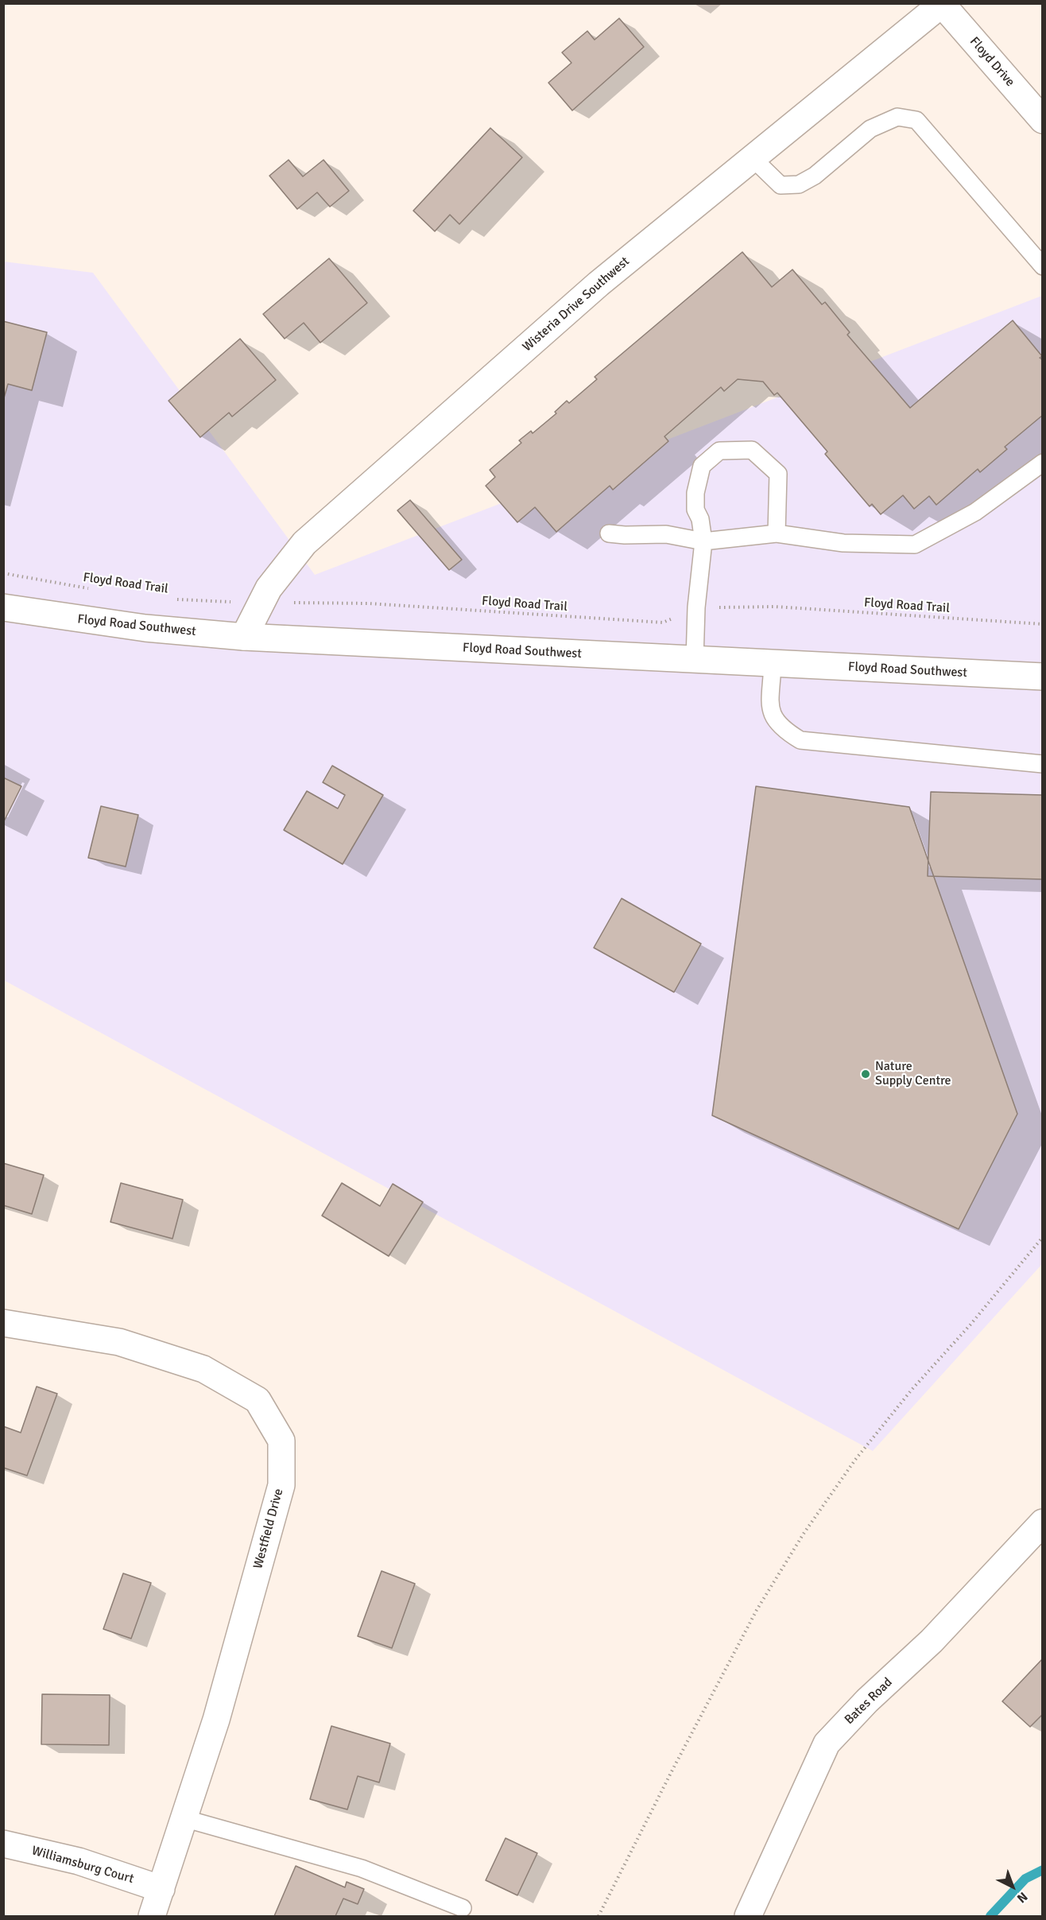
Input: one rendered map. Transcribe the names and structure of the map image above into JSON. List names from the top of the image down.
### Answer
{
  "streets": {
    "street": [
      "Floyd Drive",
      "Wisteria Drive Southwest",
      "Floyd Road Southwest",
      "Westfield Drive",
      "Bates Road",
      "Williamsburg Court"
    ],
    "path": ["Floyd Road Trail"]
  },
  "crossings": [
    ["Floyd Drive", "Wisteria Drive Southwest"],
    ["Wisteria Drive Southwest", "Floyd Road Trail"],
    ["Wisteria Drive Southwest", "Floyd Road Southwest"],
    ["Westfield Drive", "Williamsburg Court"]
  ],
  "places": ["Nature Supply Centre"],
  "north": "bottom right"
}
